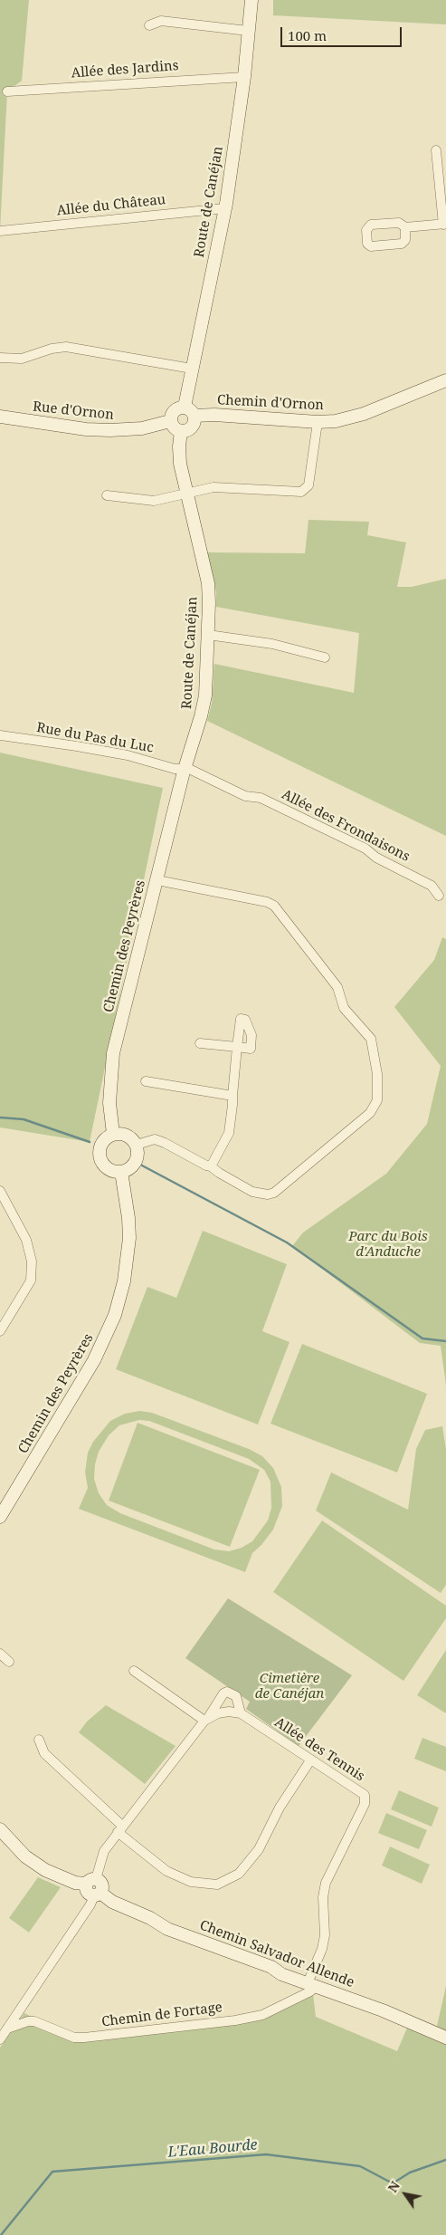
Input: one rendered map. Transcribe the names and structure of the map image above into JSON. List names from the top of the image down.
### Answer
{
  "streets": {
    "street": [
      "Allée des Jardins",
      "Route de Canéjan",
      "Allée du Château",
      "Chemin d'Ornon",
      "Rue d'Ornon",
      "Rue du Pas du Luc",
      "Allée des Frondaisons",
      "Chemin des Peyrères",
      "Allée des Tennis",
      "Chemin Salvador Allende",
      "Chemin de Fortage"
    ]
  },
  "crossings": [
    ["Allée des Jardins", "Route de Canéjan"],
    ["Route de Canéjan", "Allée du Château"],
    ["Route de Canéjan", "Chemin d'Ornon"],
    ["Route de Canéjan", "Rue d'Ornon"],
    ["Route de Canéjan", "Rue du Pas du Luc"],
    ["Route de Canéjan", "Allée des Frondaisons"],
    ["Route de Canéjan", "Chemin des Peyrères"],
    ["Chemin d'Ornon", "Rue d'Ornon"],
    ["Rue du Pas du Luc", "Allée des Frondaisons"],
    ["Rue du Pas du Luc", "Chemin des Peyrères"],
    ["Allée des Frondaisons", "Chemin des Peyrères"],
    ["Allée des Tennis", "Chemin Salvador Allende"],
    ["Allée des Tennis", "Chemin de Fortage"],
    ["Chemin Salvador Allende", "Chemin de Fortage"]
  ],
  "water": ["L'Eau Bourde"],
  "parks": ["Parc du Bois d'Anduche", "Cimetière de Canéjan"],
  "scale_bar": "100 m",
  "north": "top left"
}
